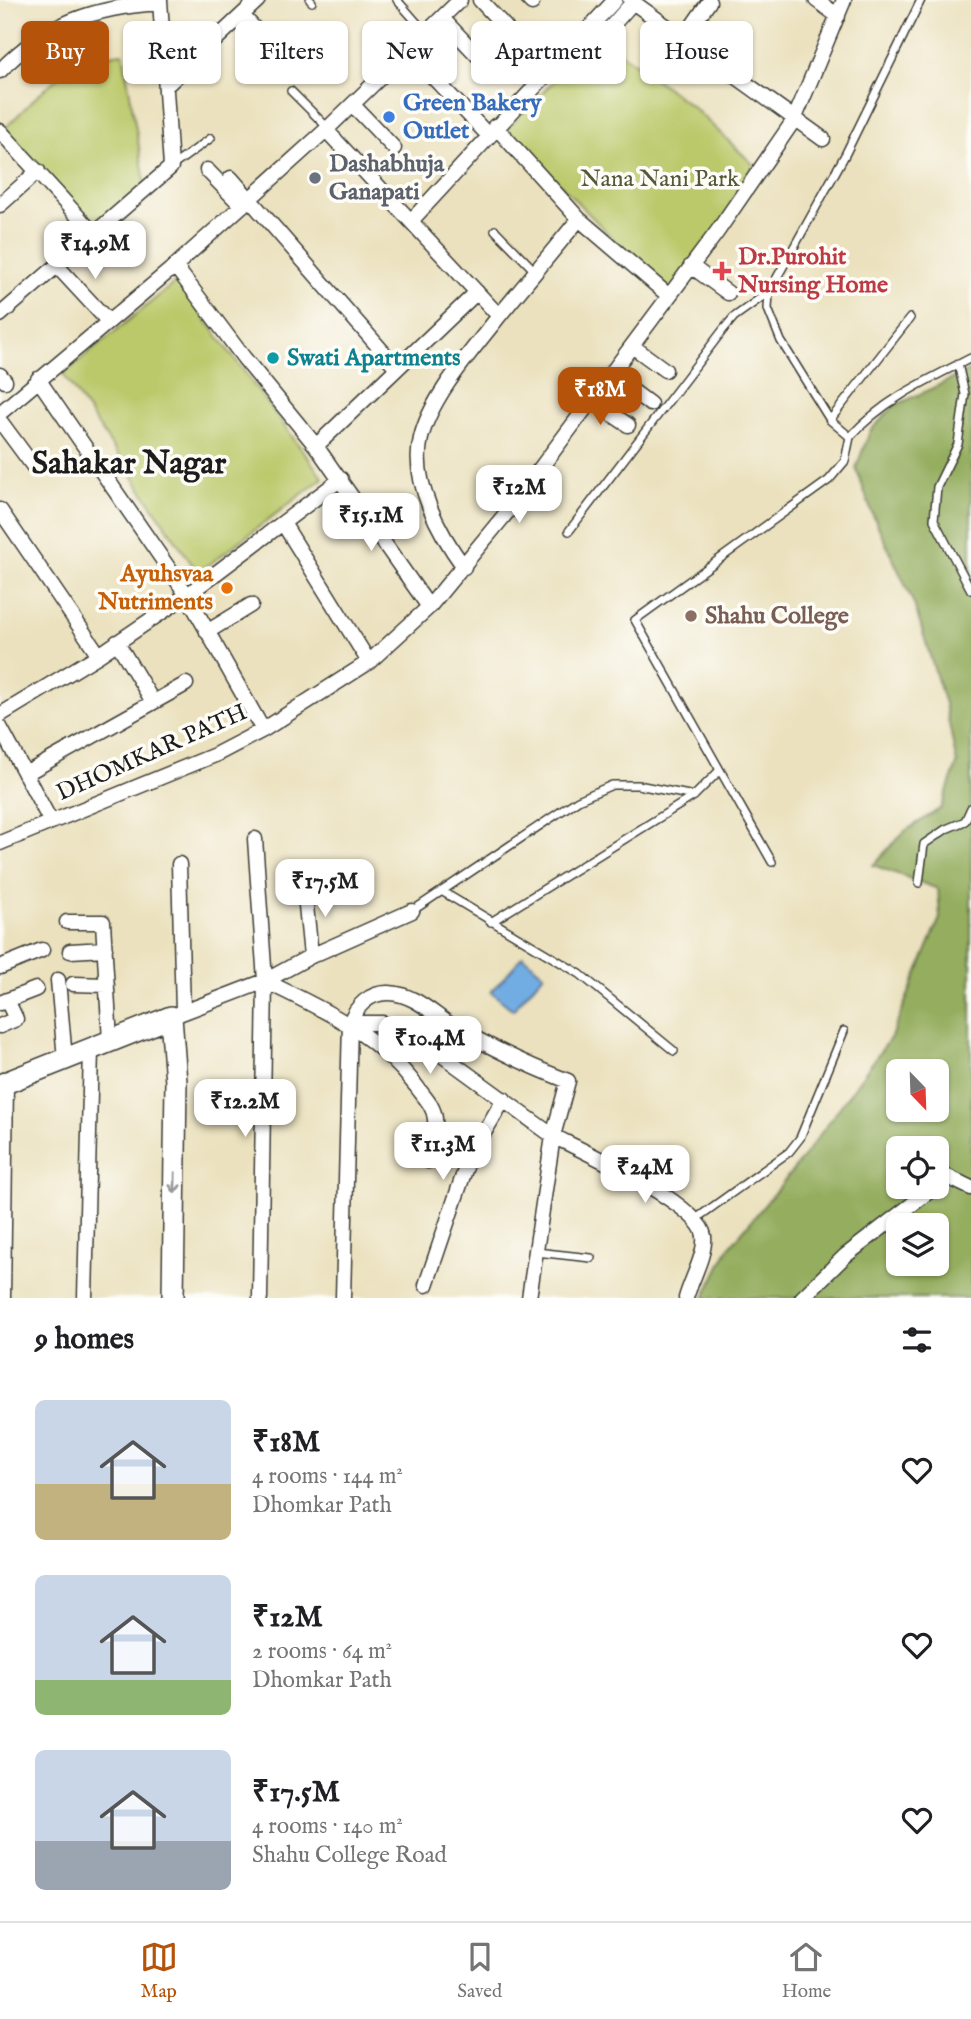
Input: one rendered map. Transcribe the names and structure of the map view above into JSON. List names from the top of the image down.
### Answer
{
  "streets": {
    "street": ["DHOMKAR PATH"]
  },
  "districts": ["Sahakar Nagar"],
  "parks": ["Nana Nani Park"],
  "places": {
    "other": [
      "Green Bakery Outlet",
      "Dashabhuja Ganapati",
      "Swati Apartments",
      "Ayuhsvaa Nutriments",
      "Shahu College"
    ],
    "health": ["Dr.Purohit Nursing Home"]
  },
  "north": "bottom right",
  "page": {
    "chip": [
      "Buy",
      "Rent",
      "Filters",
      "New",
      "Apartment",
      "House"
    ],
    "price": [
      "₹14.9M",
      "₹18M",
      "₹12M",
      "₹15.1M",
      "₹17.5M",
      "₹10.4M",
      "₹12.2M",
      "₹11.3M",
      "₹24M"
    ],
    "heading": "9 homes",
    "list": [
      {
        "name": "₹18M",
        "note": "4 rooms · 144 m² · Dhomkar Path"
      },
      {
        "name": "₹12M",
        "note": "2 rooms · 64 m² · Dhomkar Path"
      },
      {
        "name": "₹17.5M",
        "note": "4 rooms · 140 m² · Shahu College Road"
      }
    ],
    "tabs": ["Map", "Saved", "Home"]
  }
}
